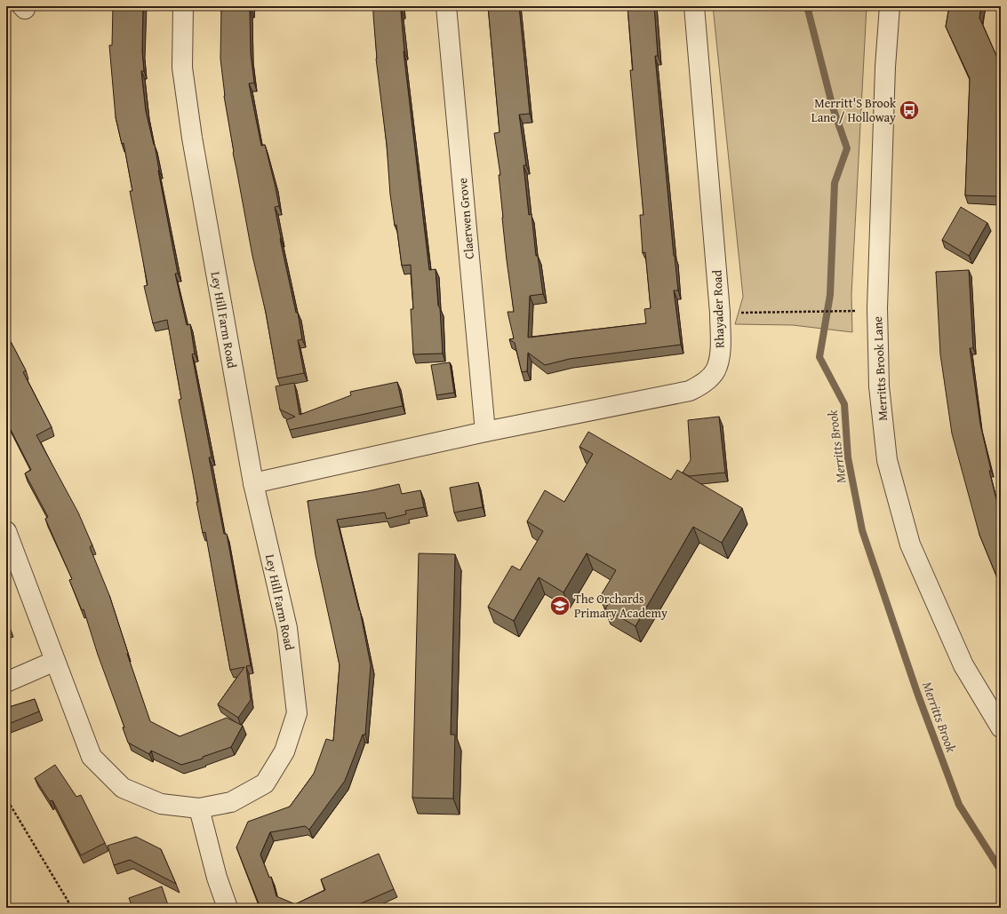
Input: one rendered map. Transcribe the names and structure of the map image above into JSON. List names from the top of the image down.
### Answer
{
  "streets": {
    "street": [
      "Claerwen Grove",
      "Rhayader Road",
      "Ley Hill Farm Road",
      "Merritts Brook Lane"
    ]
  },
  "crossings": [
    ["Claerwen Grove", "Rhayader Road"],
    ["Rhayader Road", "Ley Hill Farm Road"]
  ],
  "water": ["Merritts Brook"],
  "places": {
    "bus stop": ["Merritt'S Brook Lane / Holloway"],
    "school or university": ["The Orchards Primary Academy"]
  }
}
